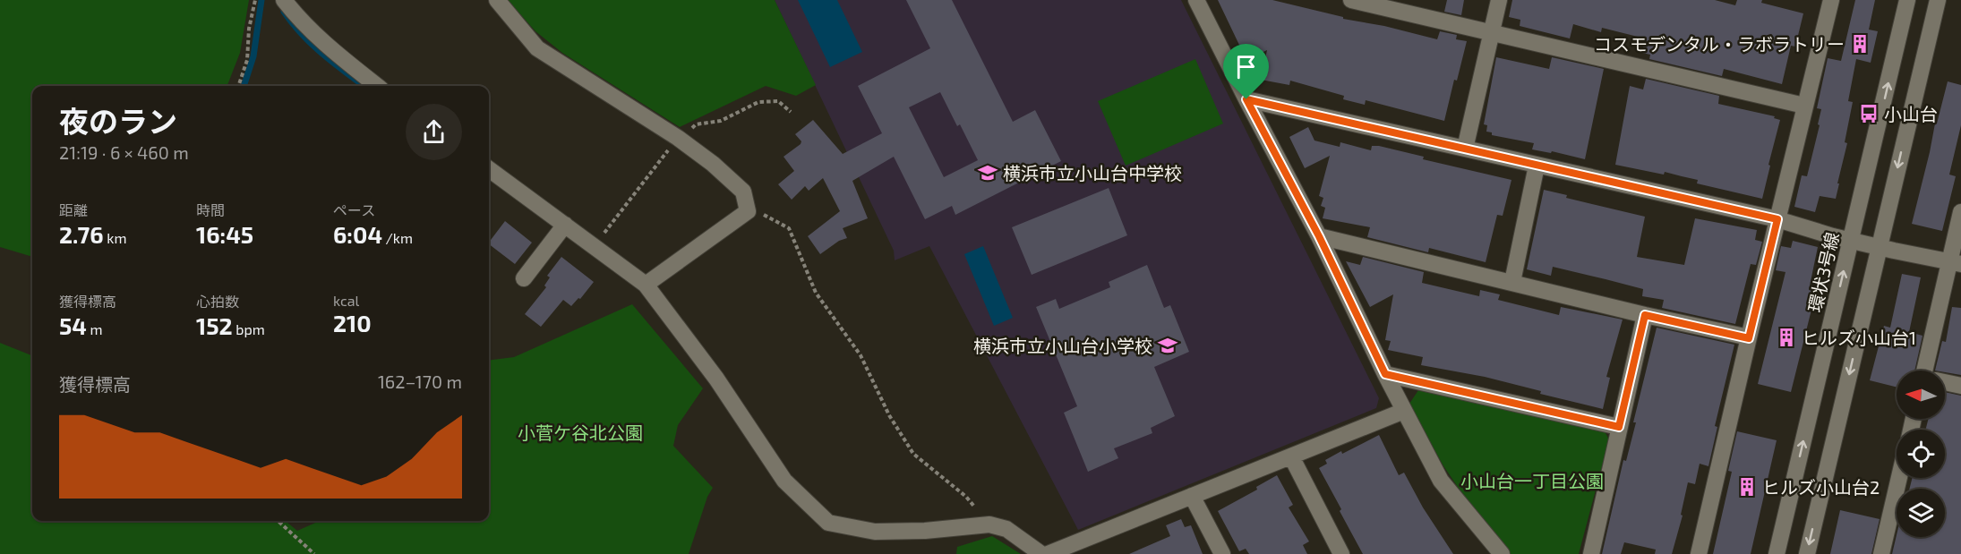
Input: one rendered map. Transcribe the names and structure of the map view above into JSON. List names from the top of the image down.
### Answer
{
  "streets": {
    "street": ["環状3号線"]
  },
  "parks": ["小菅ケ谷北公園", "小山台一丁目公園"],
  "places": {
    "building": ["コスモデンタル・ラボラトリー", "ヒルズ小山台1", "ヒルズ小山台2"],
    "bus stop": ["小山台"],
    "school or university": ["横浜市立小山台中学校", "横浜市立小山台小学校"]
  },
  "north": "left",
  "page": {
    "heading": ["夜のラン", "21:19 · 6 × 460 m"],
    "stats": [
      ["距離", "2.76 km"],
      ["時間", "16:45"],
      ["ペース", "6:04 /km"],
      ["獲得標高", "54 m"],
      ["心拍数", "152 bpm"],
      ["kcal", "210"]
    ],
    "chart": ["獲得標高", "162–170 m"]
  }
}
